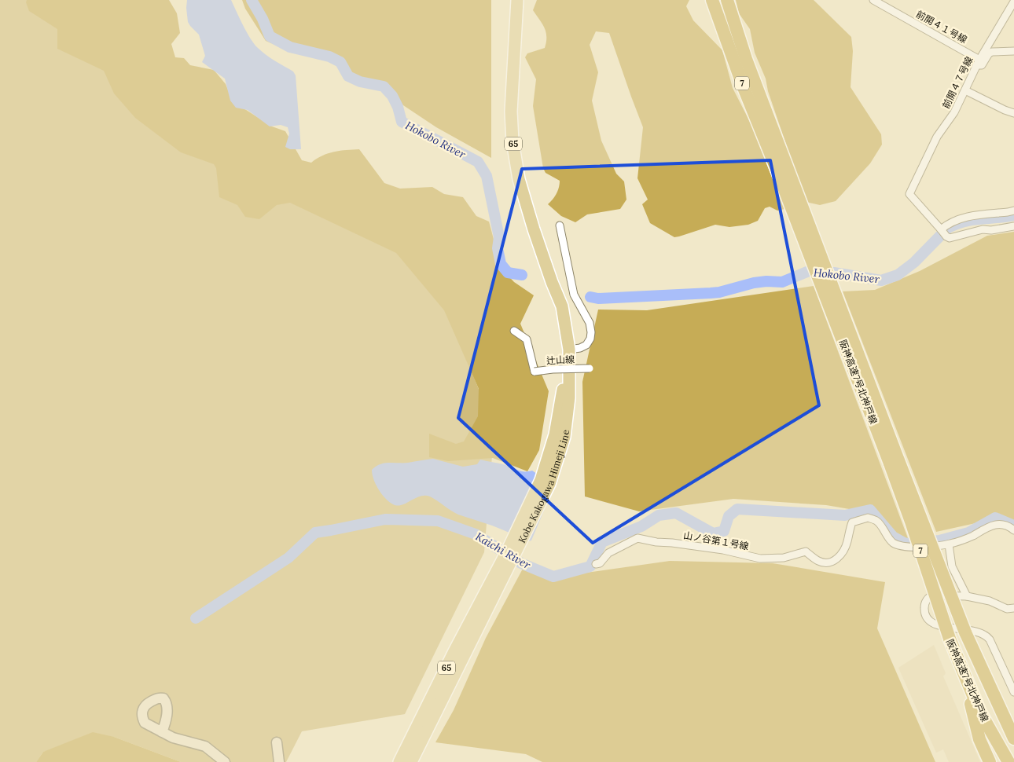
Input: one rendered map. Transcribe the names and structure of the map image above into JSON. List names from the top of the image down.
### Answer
{
  "streets": {
    "highway": ["7", "阪神高速7号北神戸線"],
    "main road": ["65", "Kobe Kakogawa Himeji Line"],
    "street": [
      "前開４１号線",
      "前開４７号線",
      "辻山線",
      "山ノ谷第１号線"
    ]
  },
  "crossings": [
    ["前開４１号線", "前開４７号線"]
  ],
  "water": ["Hokobo River", "Kaichi River"]
}
